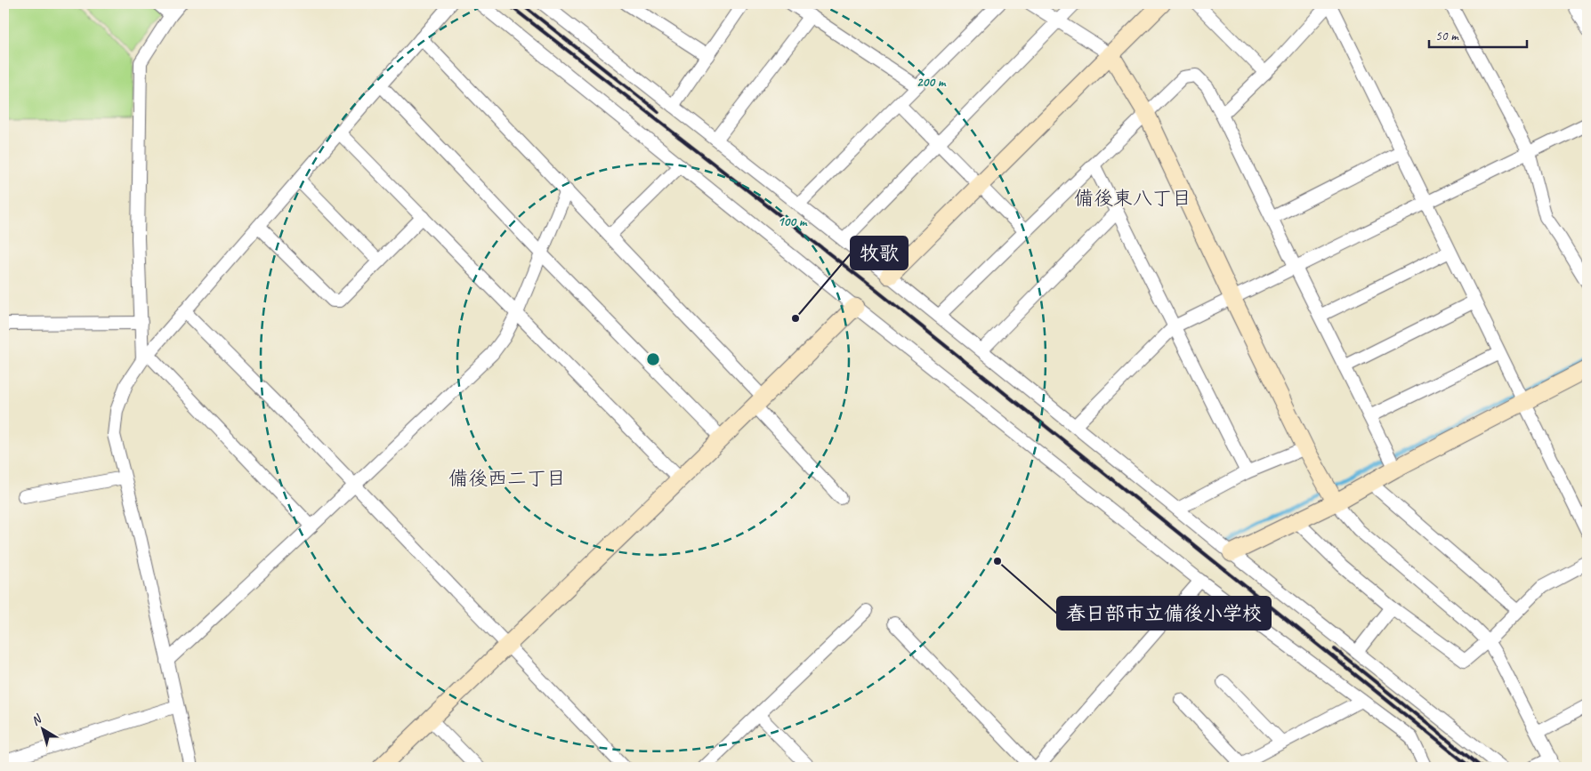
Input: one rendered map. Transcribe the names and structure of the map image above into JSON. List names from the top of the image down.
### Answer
{
  "districts": ["備後東八丁目", "備後西二丁目"],
  "places": ["牧歌", "春日部市立備後小学校"],
  "scale_bar": "50 m",
  "north": "top left",
  "rings": ["200 m", "100 m"]
}
